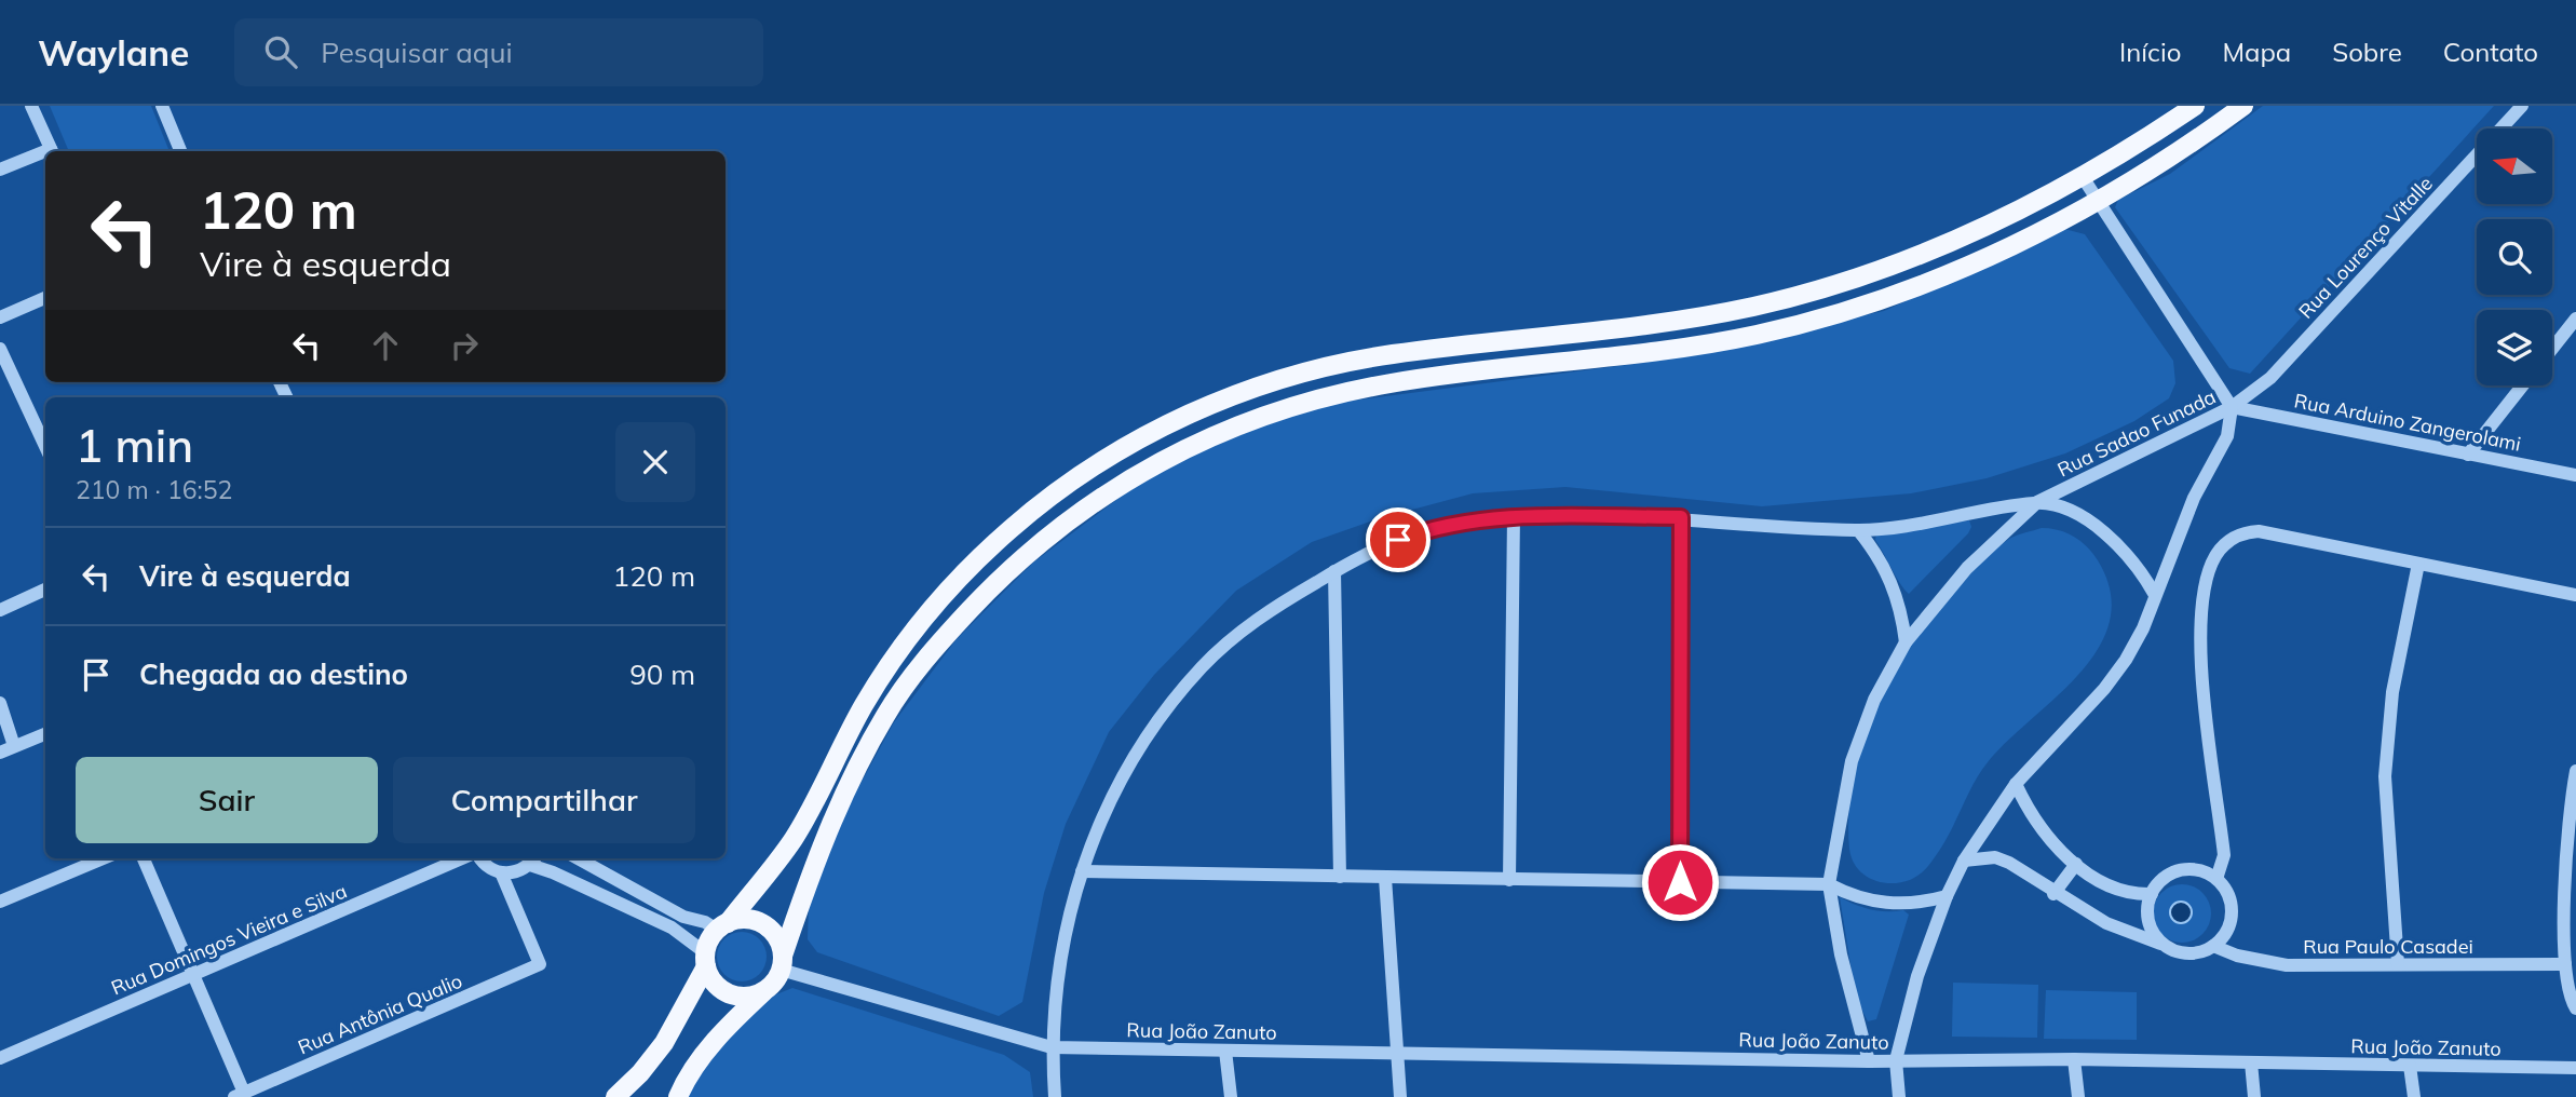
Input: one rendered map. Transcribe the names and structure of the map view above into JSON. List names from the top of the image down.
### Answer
{
  "streets": {
    "street": [
      "Rua Lourenço Vitalle",
      "Rua Arduino Zangerolami",
      "Rua Sadao Funada",
      "Rua Domingos Vieira e Silva",
      "Rua Paulo Casadei",
      "Rua Antônia Qualio",
      "Rua João Zanuto"
    ]
  },
  "crossings": [
    ["Rua Lourenço Vitalle", "Rua Arduino Zangerolami"],
    ["Rua Lourenço Vitalle", "Rua Sadao Funada"],
    ["Rua Arduino Zangerolami", "Rua Sadao Funada"],
    ["Rua Sadao Funada", "Rua João Zanuto"]
  ],
  "north": "left",
  "page": {
    "header": "Waylane",
    "search": "Pesquisar aqui",
    "nav": [
      "Início",
      "Mapa",
      "Sobre",
      "Contato"
    ],
    "turn": ["120 m", "Vire à esquerda"],
    "heading": ["1 min", "210 m · 16:52"],
    "list": [
      {
        "name": "Vire à esquerda",
        "value": "120 m"
      },
      {
        "name": "Chegada ao destino",
        "value": "90 m"
      }
    ],
    "buttons": ["Sair", "Compartilhar"]
  }
}
